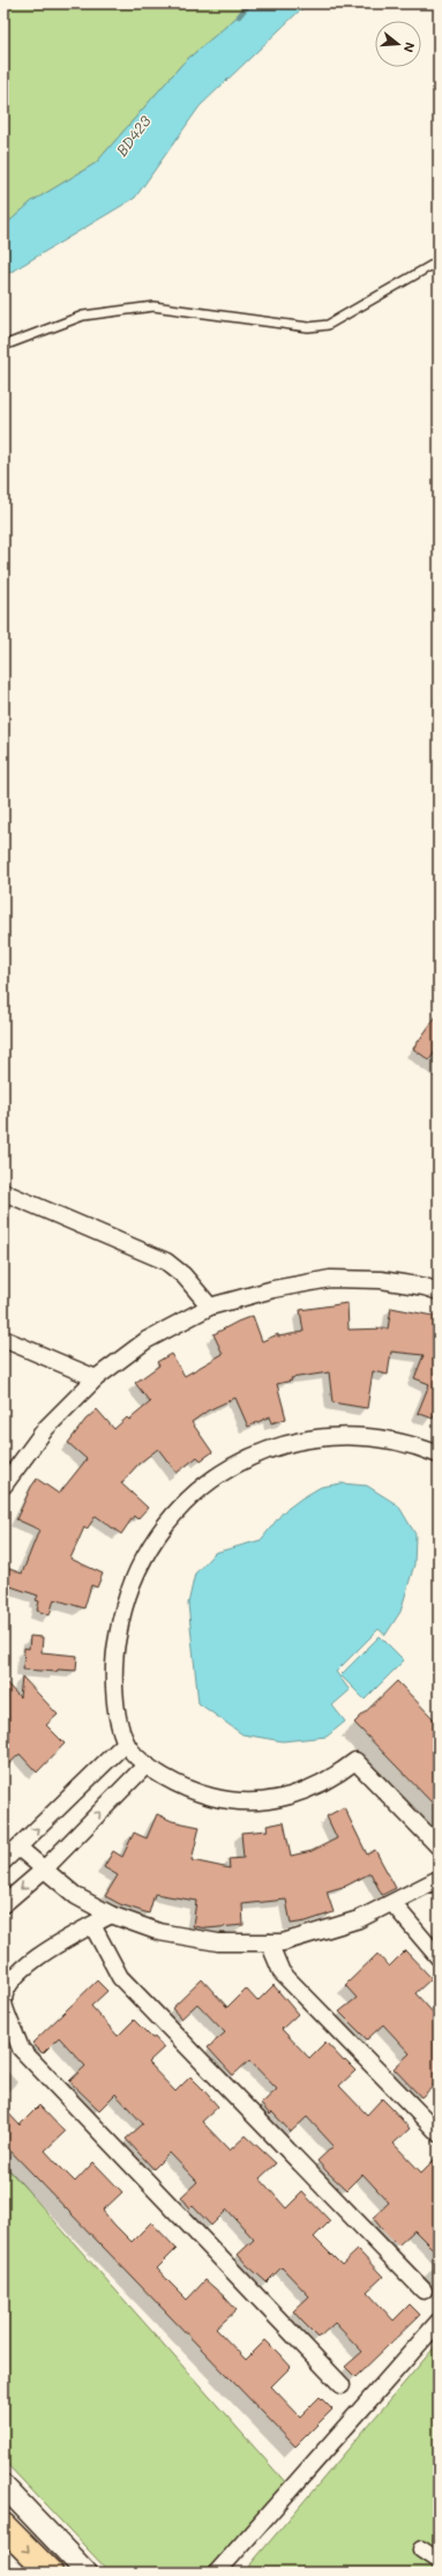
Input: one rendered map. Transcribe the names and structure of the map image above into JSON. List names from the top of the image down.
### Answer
{
  "water": ["BD423"],
  "north": "right"
}
